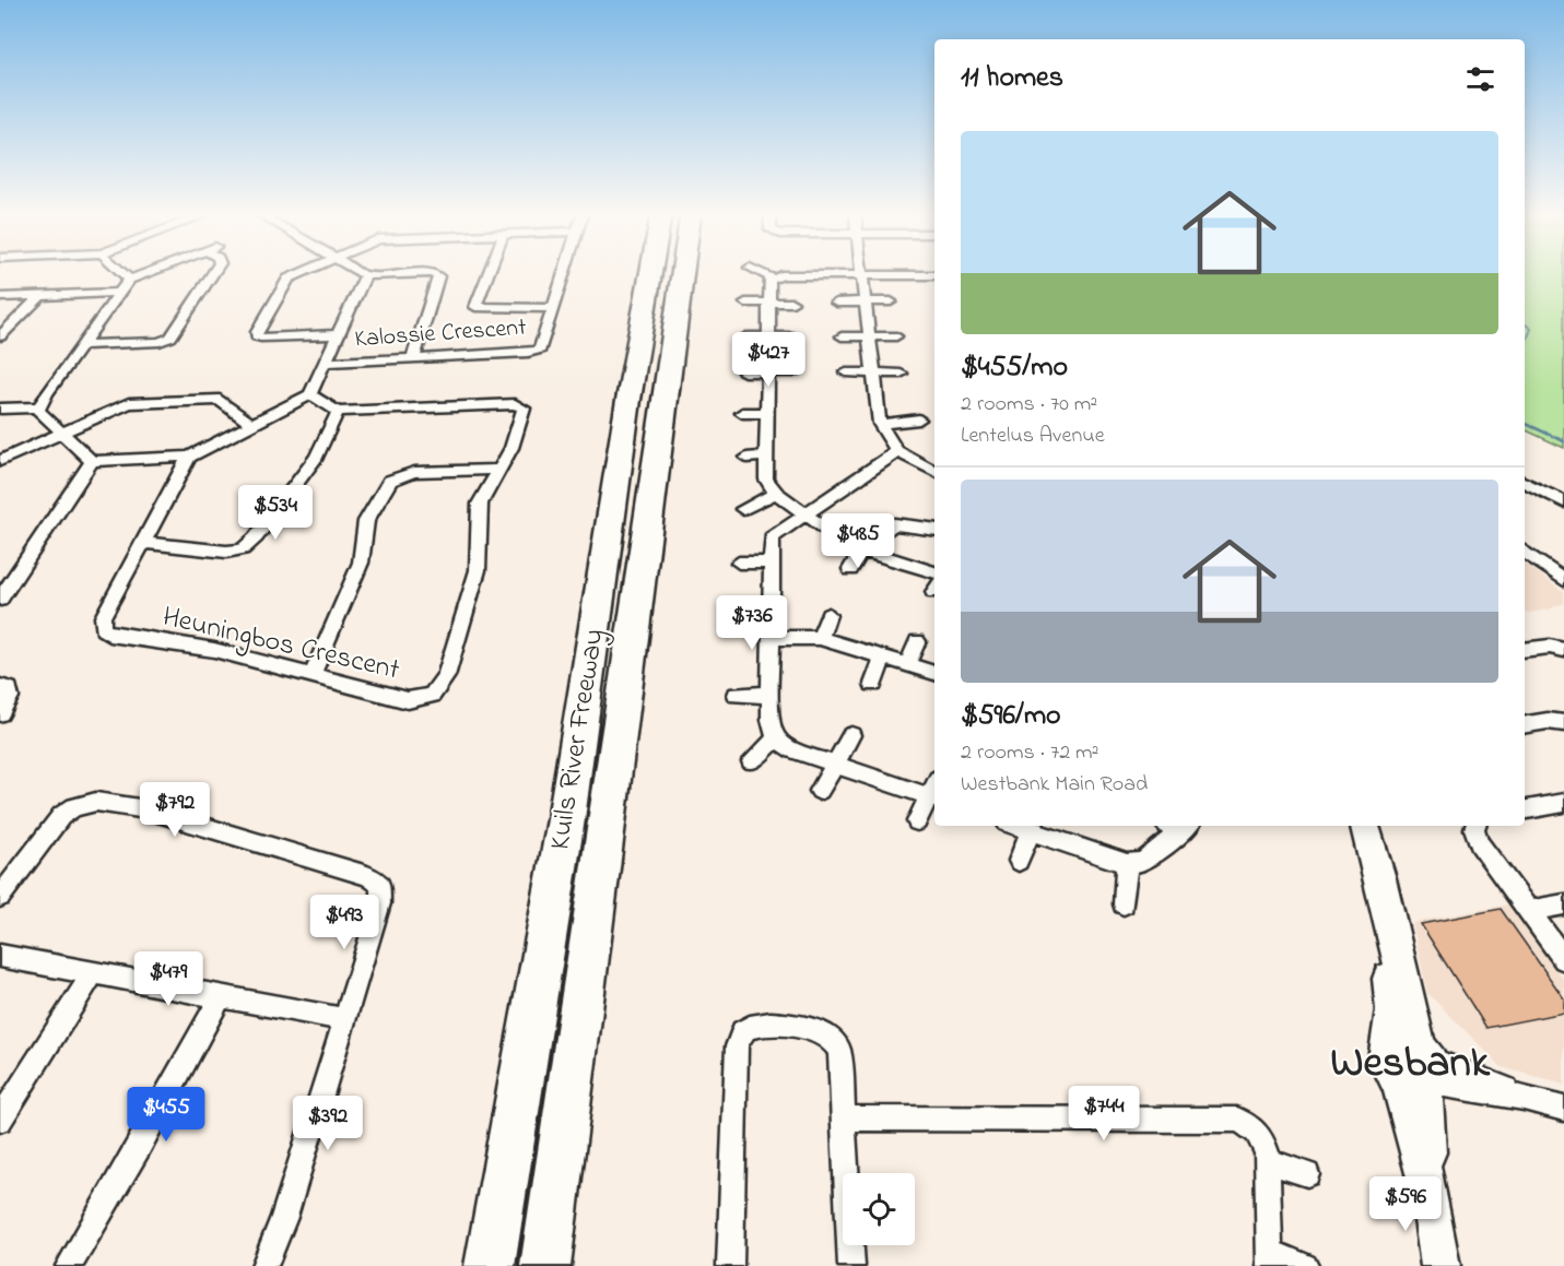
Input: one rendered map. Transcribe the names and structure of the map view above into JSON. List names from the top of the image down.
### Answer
{
  "streets": {
    "highway": ["Kuils River Freeway"],
    "street": ["Kalossie Crescent", "Heuningbos Crescent"]
  },
  "districts": ["Wesbank"],
  "page": {
    "heading": "11 homes",
    "list": [
      {
        "name": "$455/mo",
        "note": "2 rooms · 70 m² · Lentelus Avenue"
      },
      {
        "name": "$596/mo",
        "note": "2 rooms · 72 m² · Westbank Main Road"
      }
    ],
    "price": [
      "$427",
      "$534",
      "$485",
      "$736",
      "$792",
      "$493",
      "$479",
      "$744",
      "$455",
      "$392",
      "$596"
    ]
  }
}
